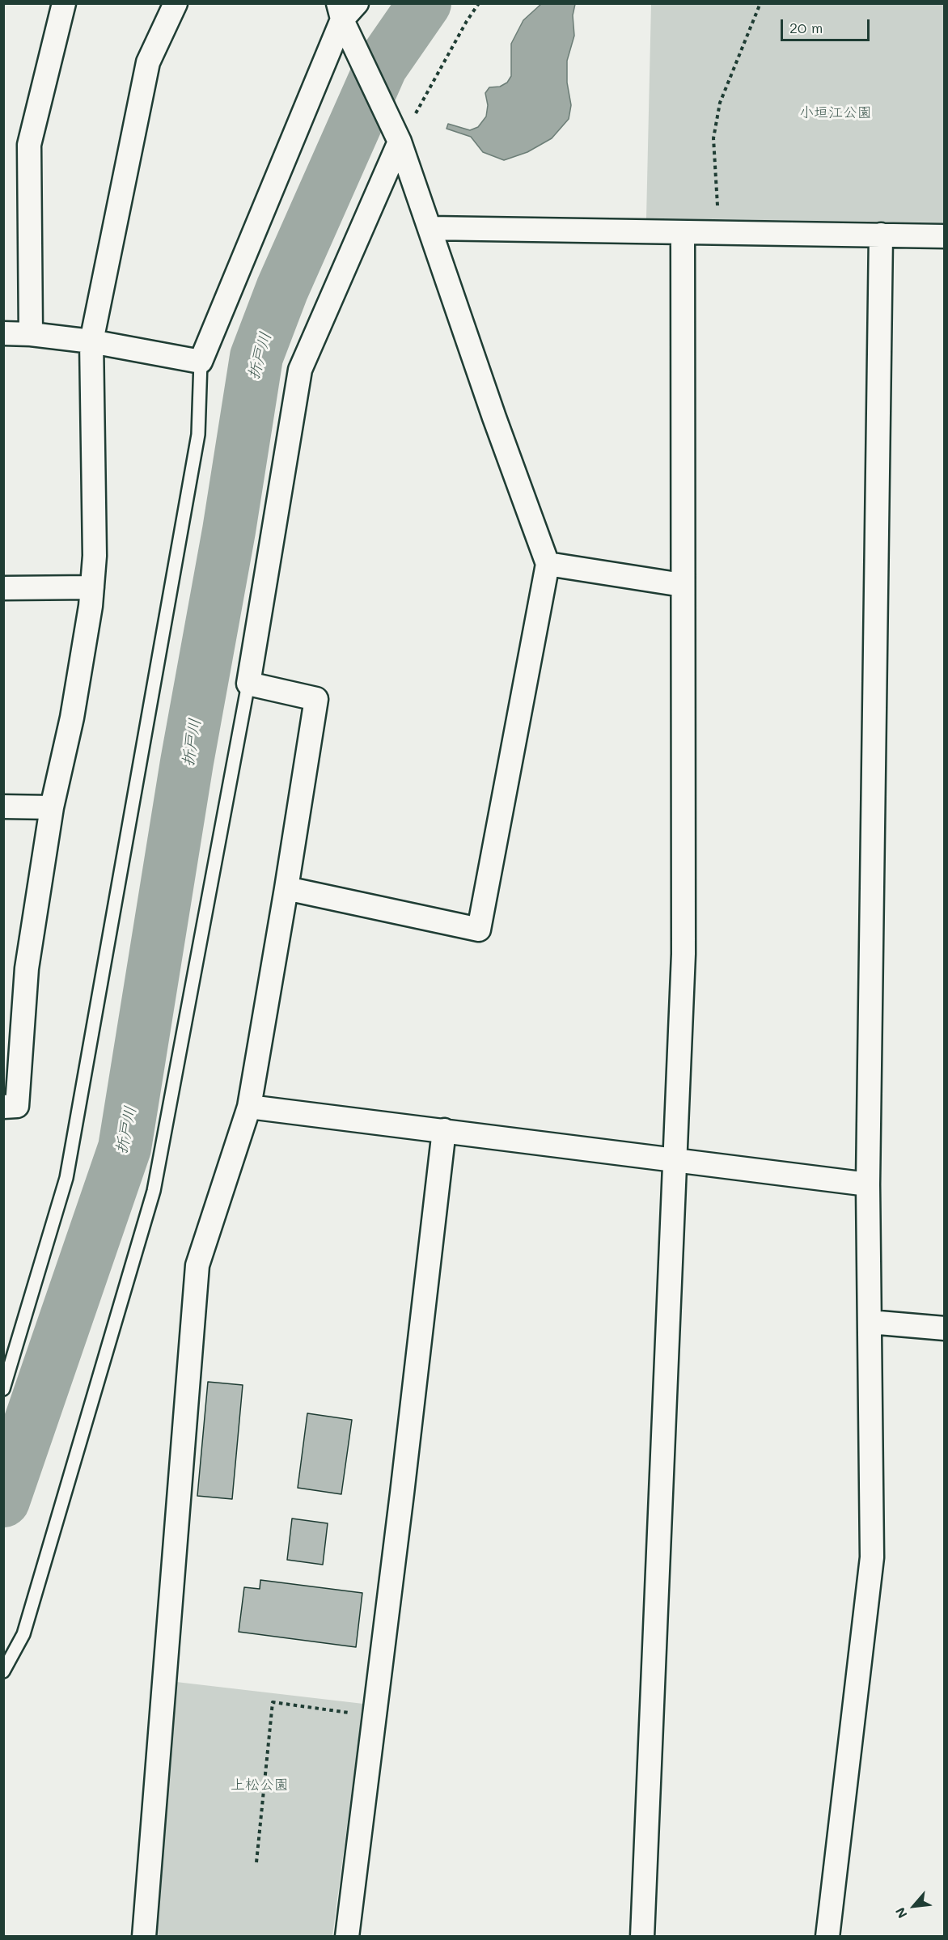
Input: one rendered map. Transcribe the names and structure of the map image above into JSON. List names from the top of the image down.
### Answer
{
  "water": ["折戸川"],
  "parks": ["小垣江公園", "上松公園"],
  "scale_bar": "20 m",
  "north": "bottom left"
}
